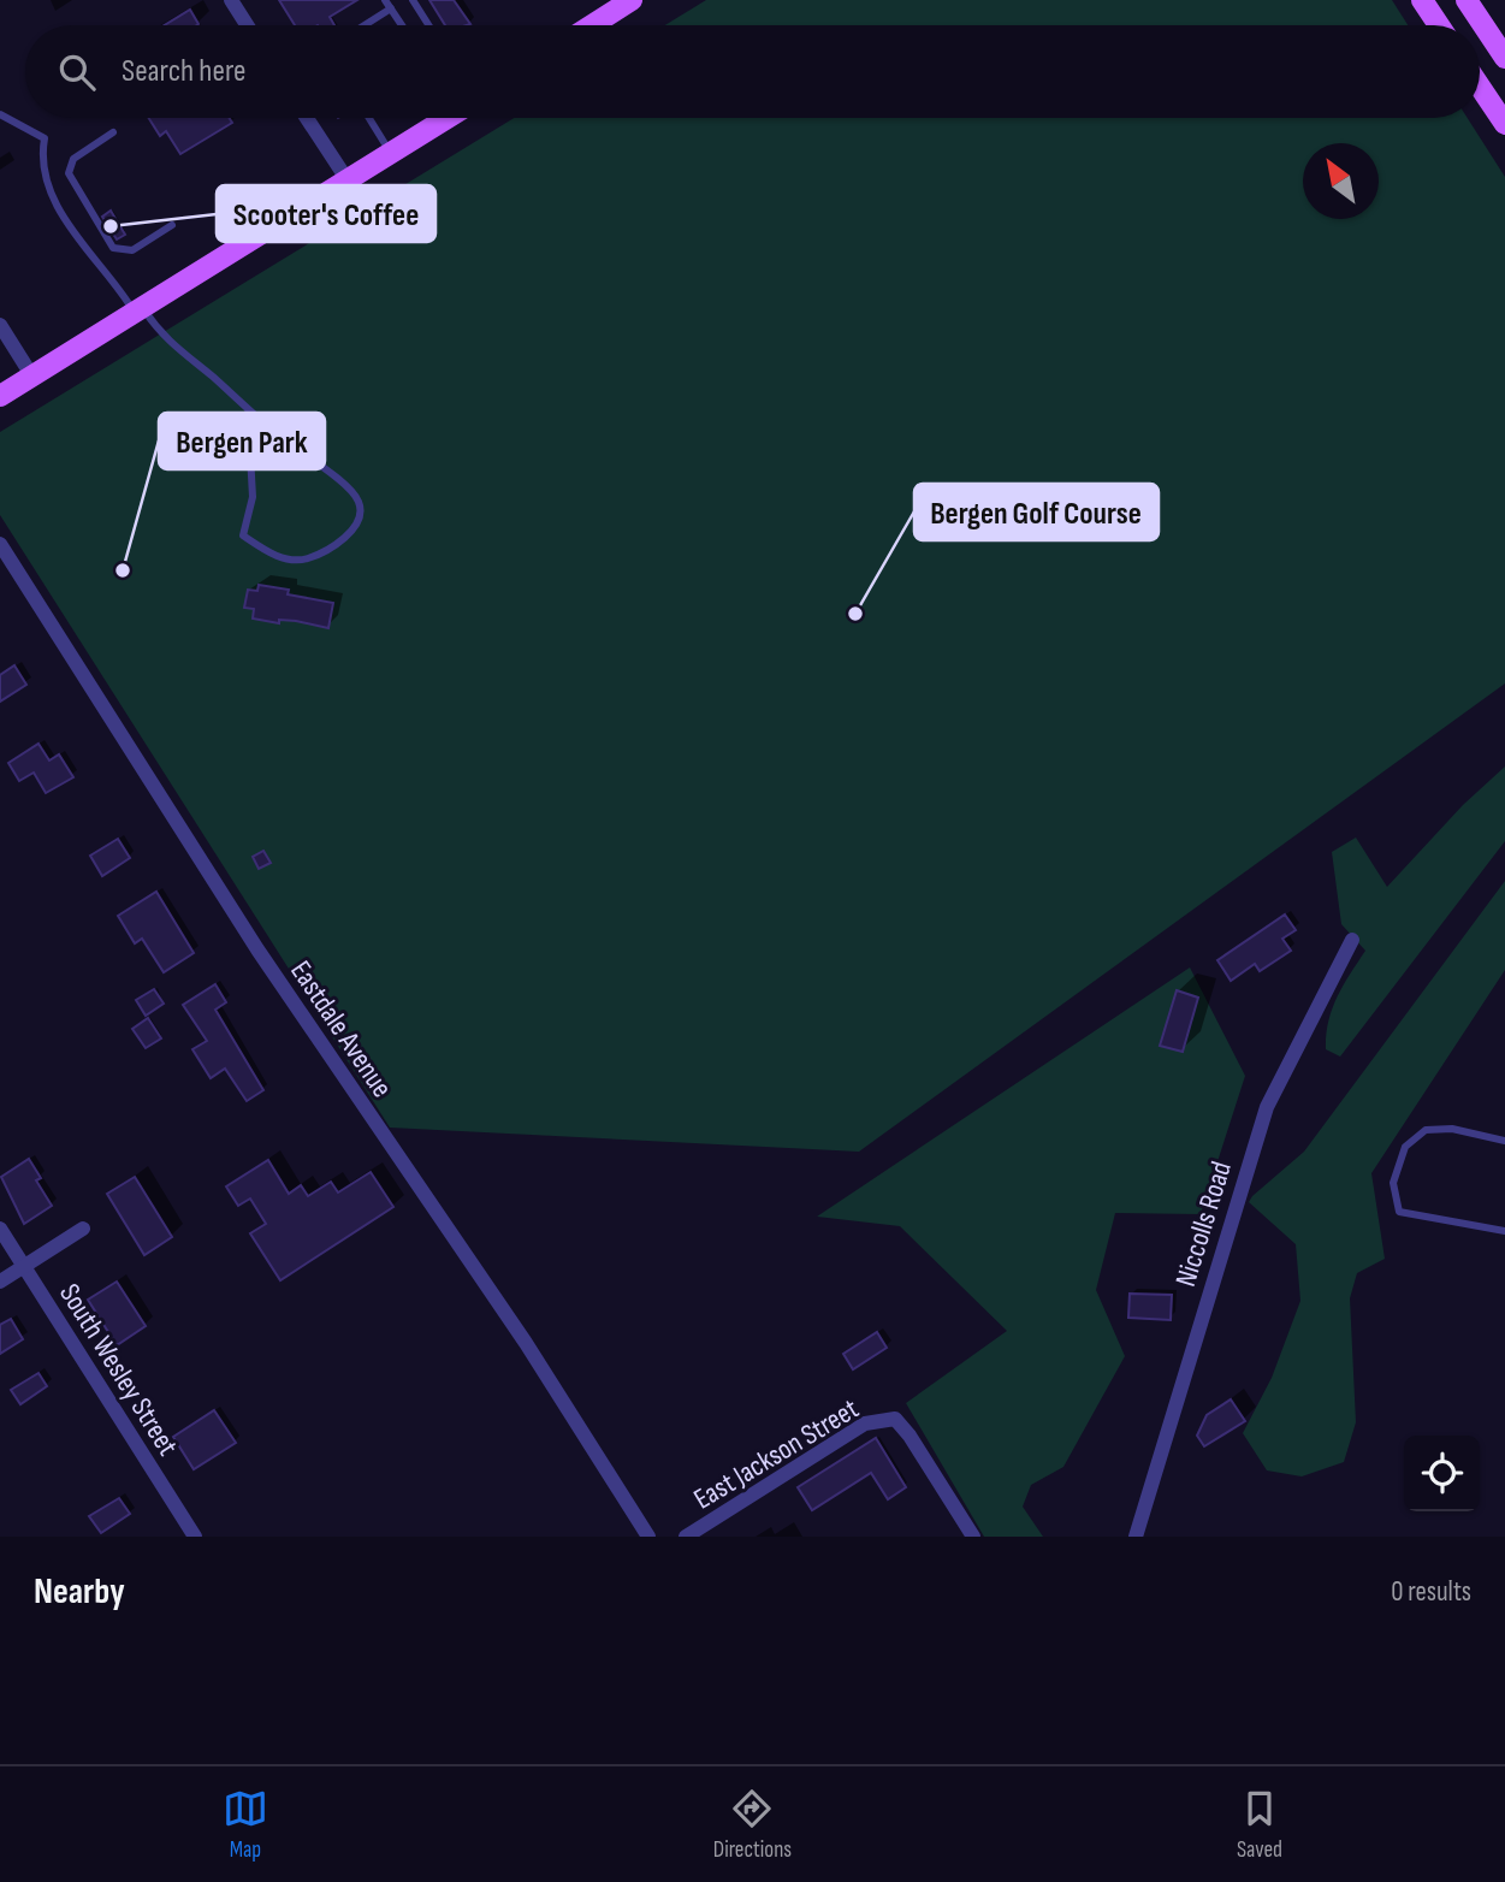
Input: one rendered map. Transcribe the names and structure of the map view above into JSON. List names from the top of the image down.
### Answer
{
  "streets": {
    "street": [
      "Eastdale Avenue",
      "Niccolls Road",
      "South Wesley Street",
      "East Jackson Street"
    ]
  },
  "places": ["Scooter's Coffee", "Bergen Park", "Bergen Golf Course"],
  "north": "top left",
  "page": {
    "search": "Search here",
    "heading": ["Nearby", "0 results"],
    "nav": ["Map", "Directions", "Saved"]
  }
}
